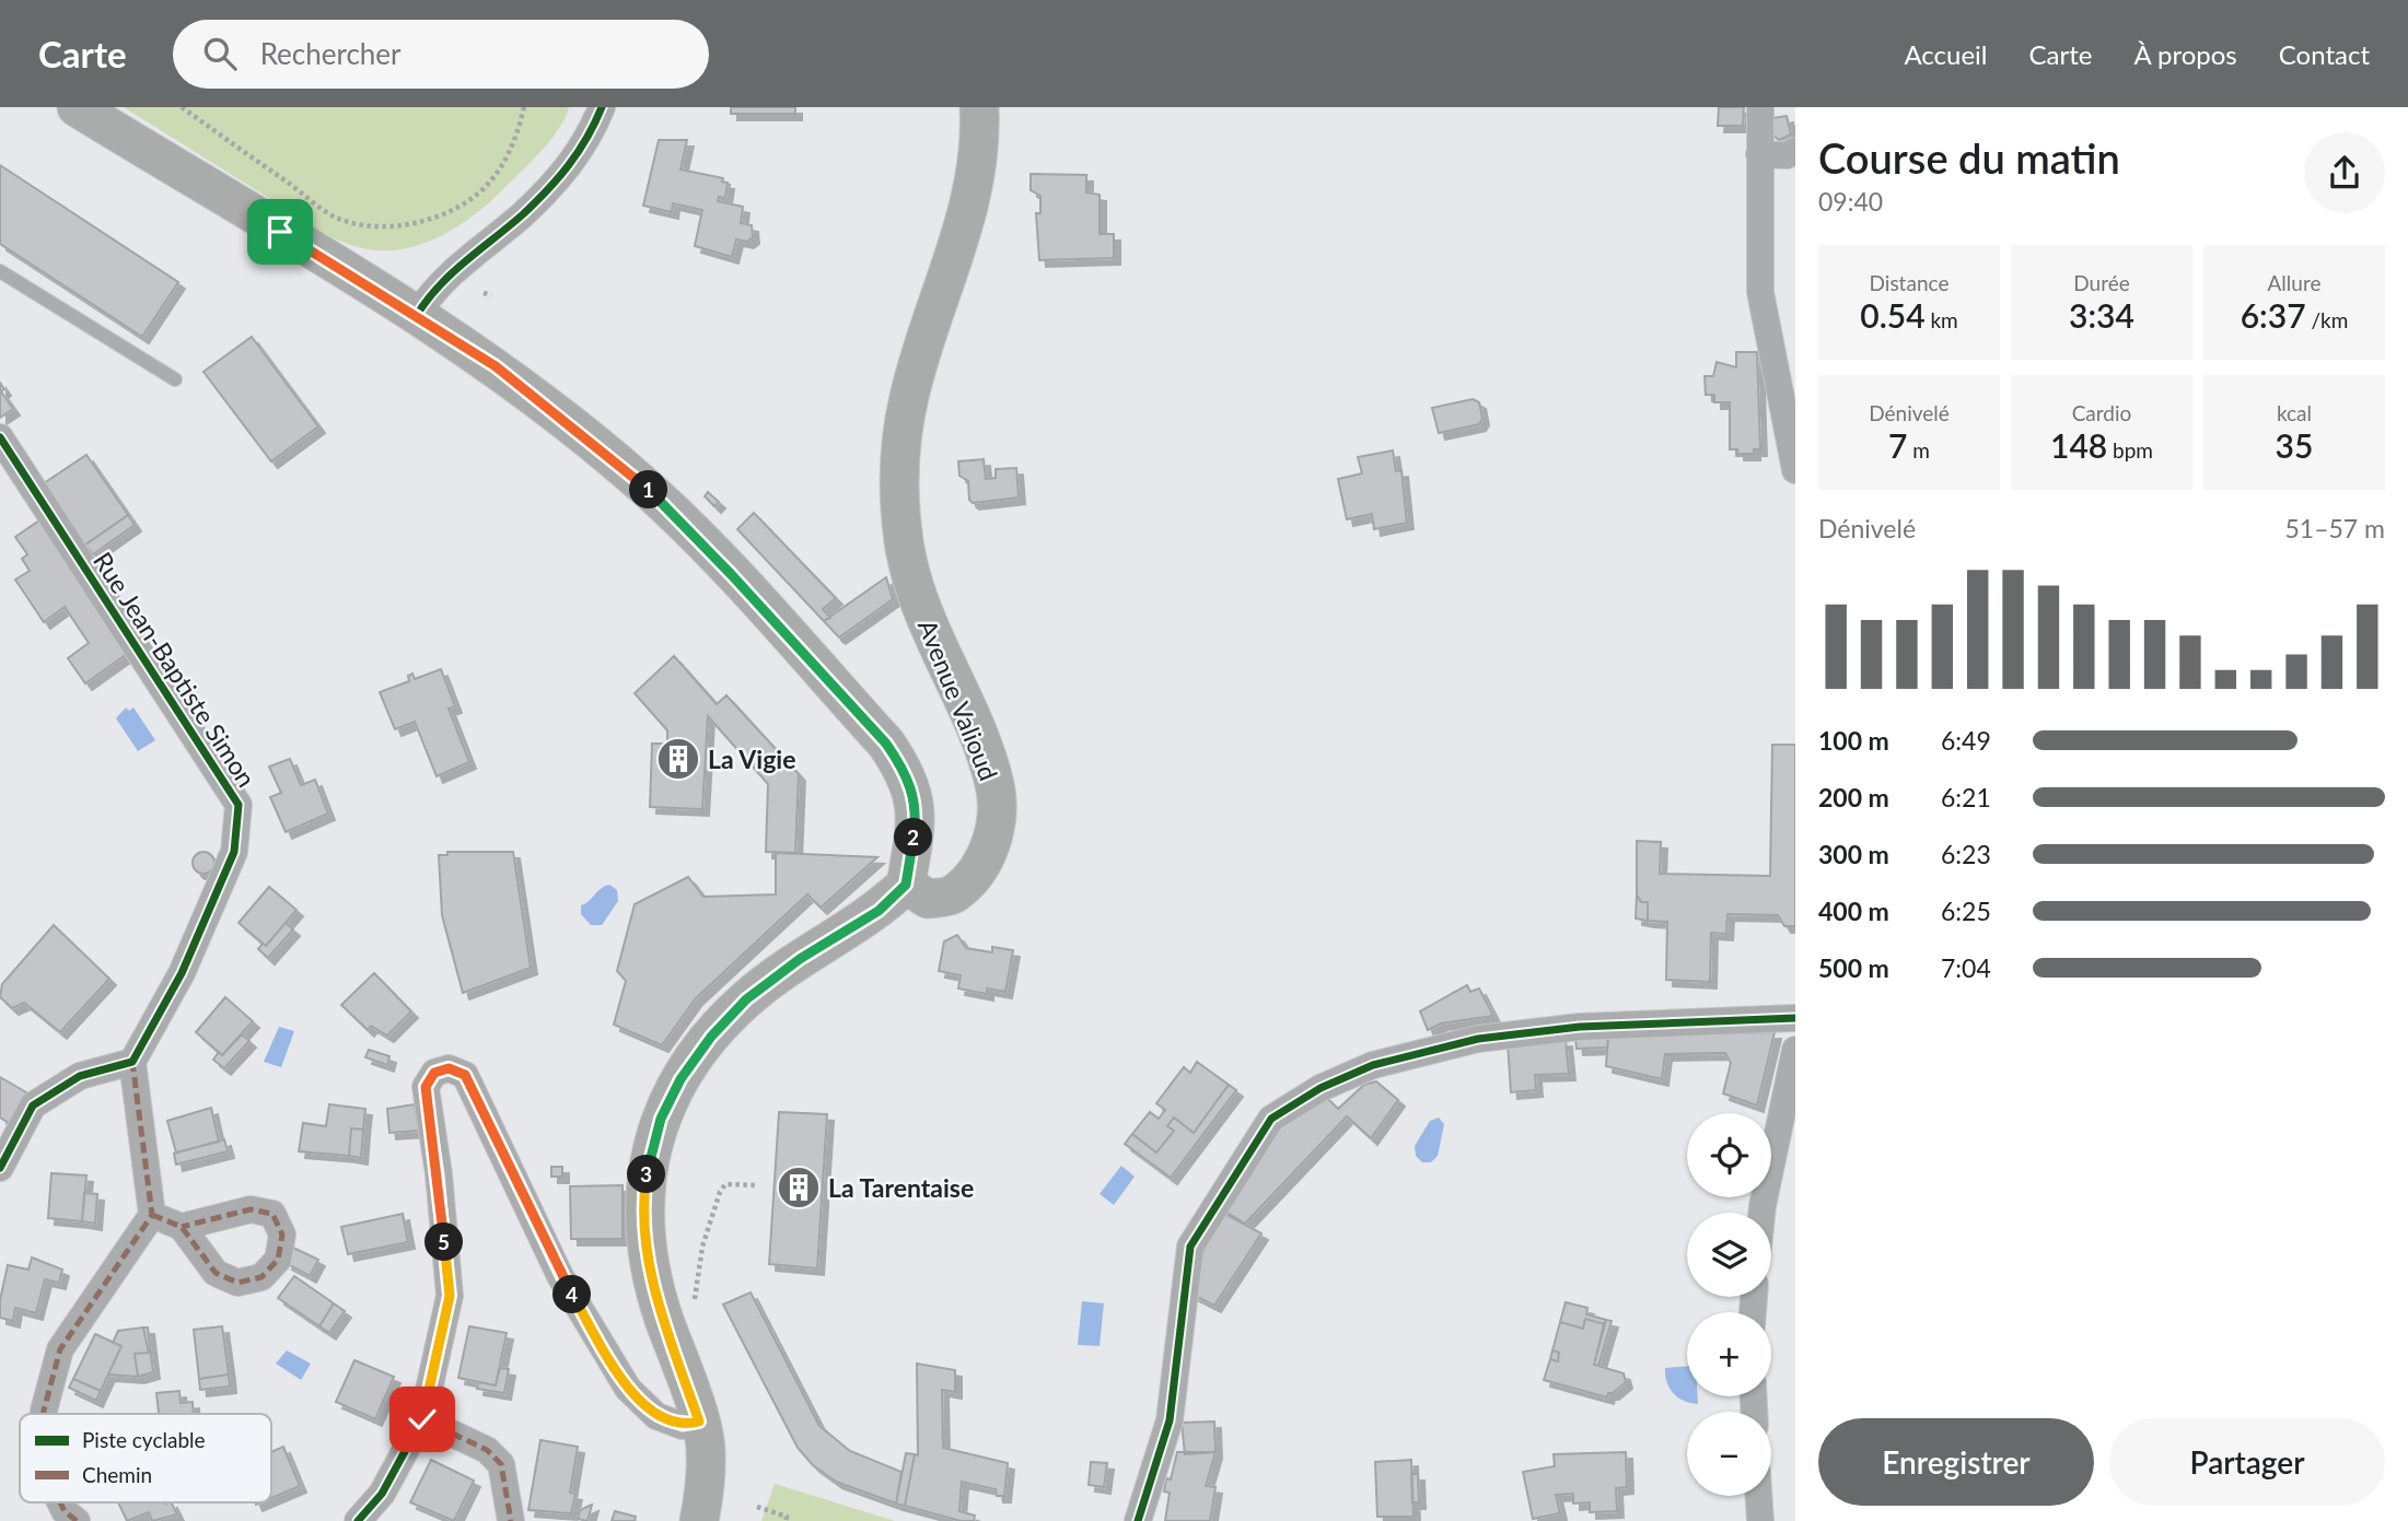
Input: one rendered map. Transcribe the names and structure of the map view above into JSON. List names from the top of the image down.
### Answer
{
  "streets": {
    "main road": ["Avenue Valioud"],
    "street": ["Rue Jean-Baptiste Simon"]
  },
  "places": {
    "building": ["La Vigie", "La Tarentaise"]
  },
  "legend": ["Piste cyclable", "Chemin"],
  "page": {
    "header": "Carte",
    "search": "Rechercher",
    "nav": [
      "Accueil",
      "Carte",
      "À propos",
      "Contact"
    ],
    "heading": ["Course du matin", "09:40"],
    "stats": [
      ["Distance", "0.54 km"],
      ["Durée", "3:34"],
      ["Allure", "6:37 /km"],
      ["Dénivelé", "7 m"],
      ["Cardio", "148 bpm"],
      ["kcal", "35"]
    ],
    "pins": [
      "1",
      "2",
      "3",
      "5",
      "4"
    ],
    "chart": ["Dénivelé", "51–57 m"],
    "list": [
      {
        "name": "100 m",
        "note": "6:49"
      },
      {
        "name": "200 m",
        "note": "6:21"
      },
      {
        "name": "300 m",
        "note": "6:23"
      },
      {
        "name": "400 m",
        "note": "6:25"
      },
      {
        "name": "500 m",
        "note": "7:04"
      }
    ],
    "map_buttons": ["+", "−"],
    "buttons": ["Enregistrer", "Partager"]
  }
}
